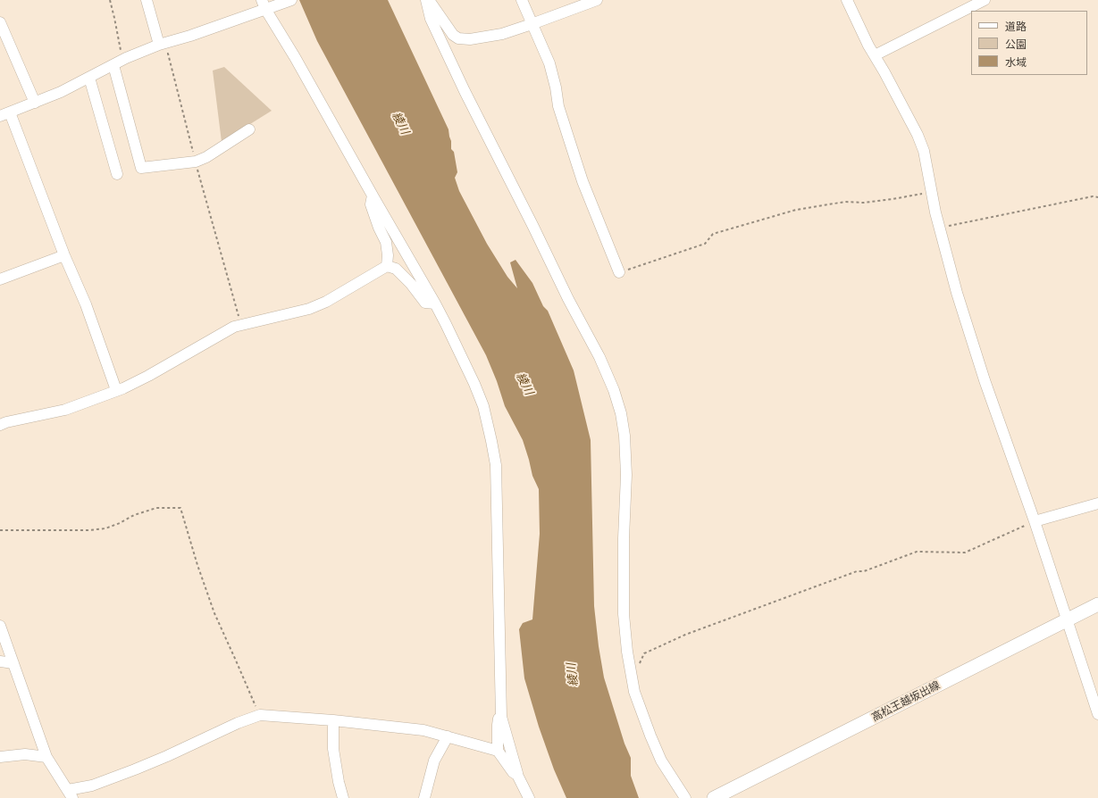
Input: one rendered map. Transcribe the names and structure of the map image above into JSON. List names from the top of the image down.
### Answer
{
  "streets": {
    "main road": ["高松王越坂出線"]
  },
  "water": ["綾川"],
  "legend": ["道路", "公園", "水域"]
}
